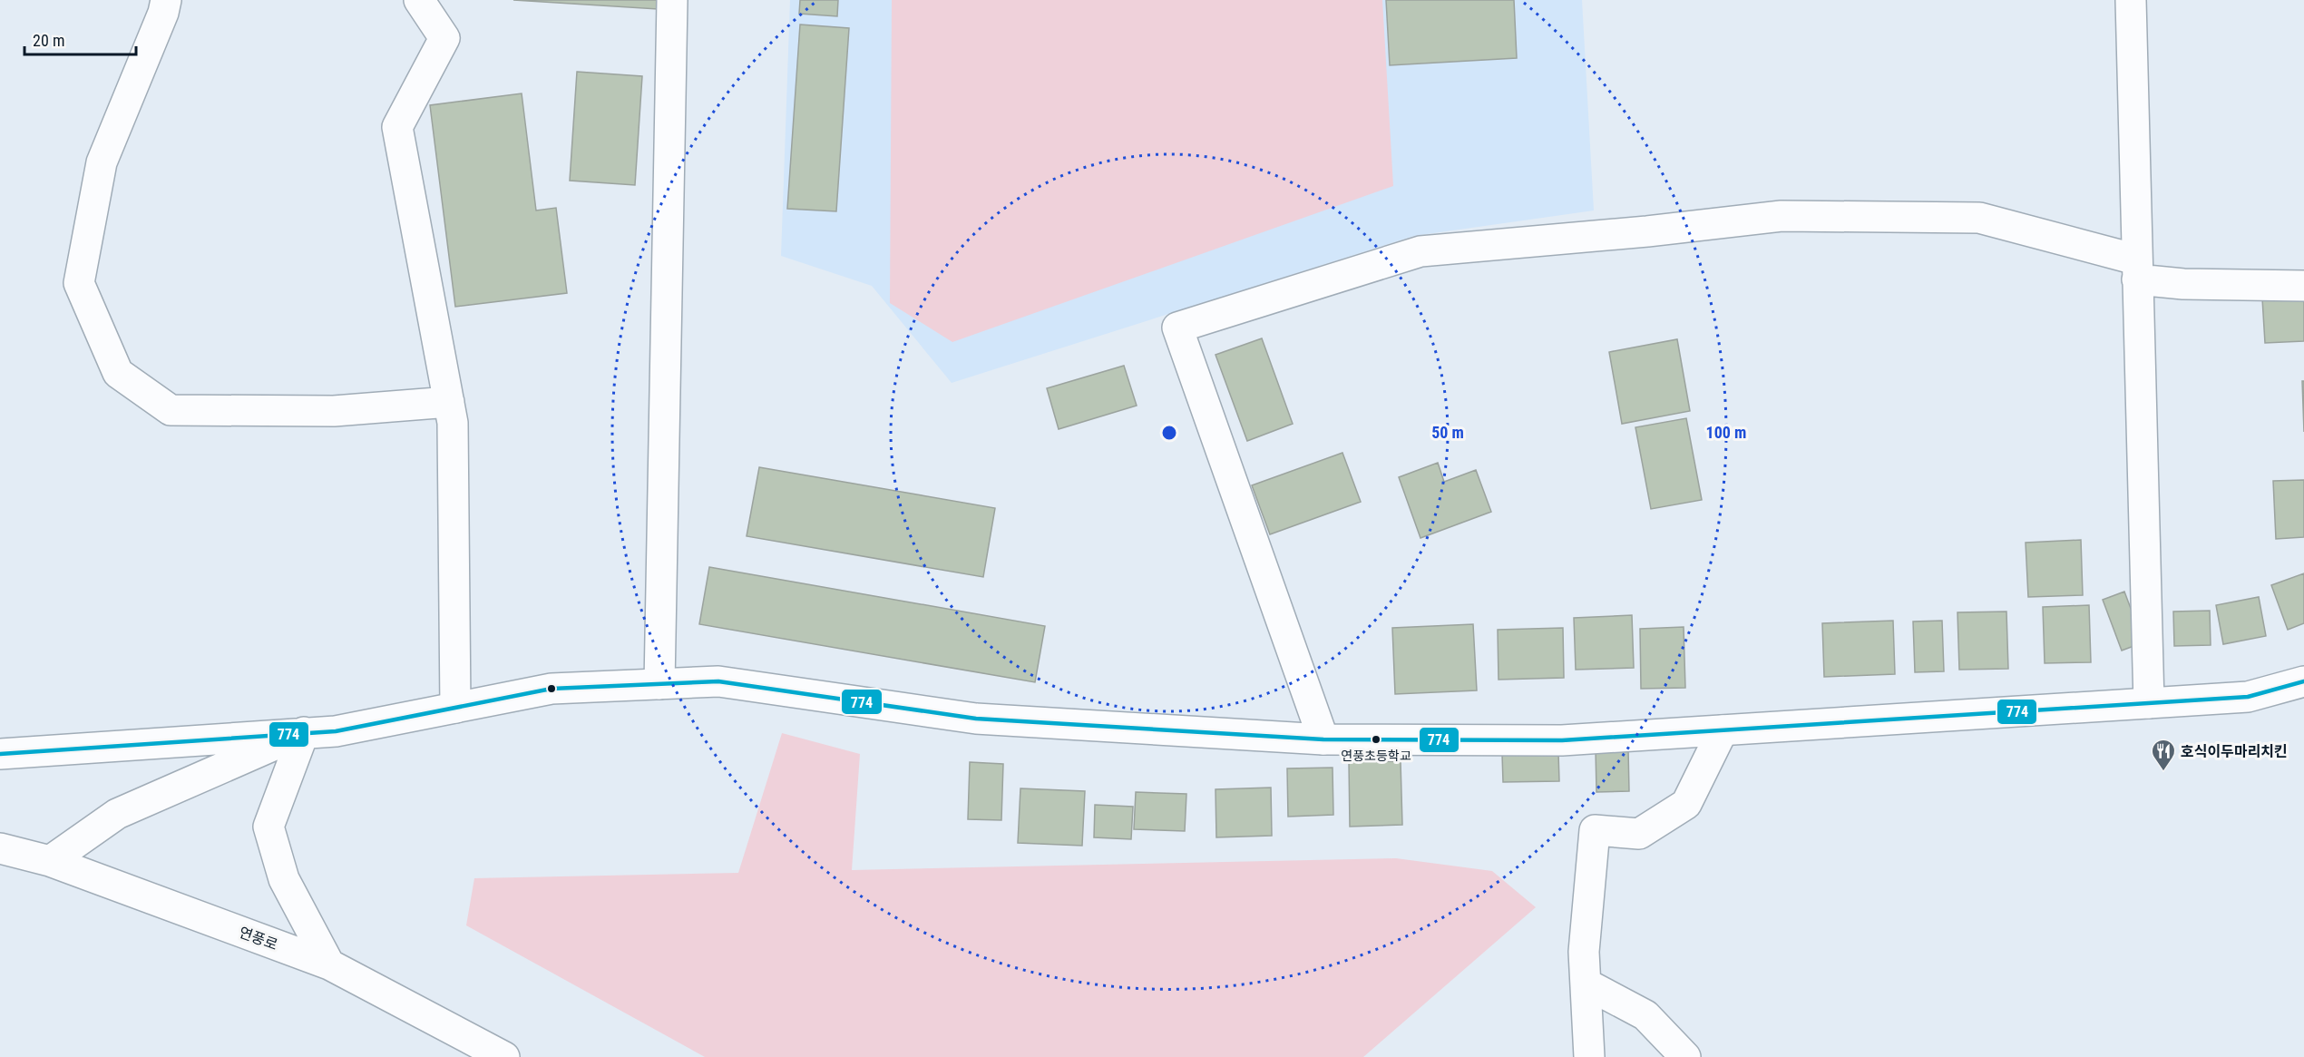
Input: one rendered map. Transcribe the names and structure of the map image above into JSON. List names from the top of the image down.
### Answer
{
  "streets": {
    "street": ["연풍로"]
  },
  "places": {
    "other": ["연풍초등학교"],
    "restaurant": ["호식이두마리치킨"]
  },
  "lines": ["transit line 774"],
  "scale_bar": "20 m",
  "rings": ["50 m", "100 m"]
}
